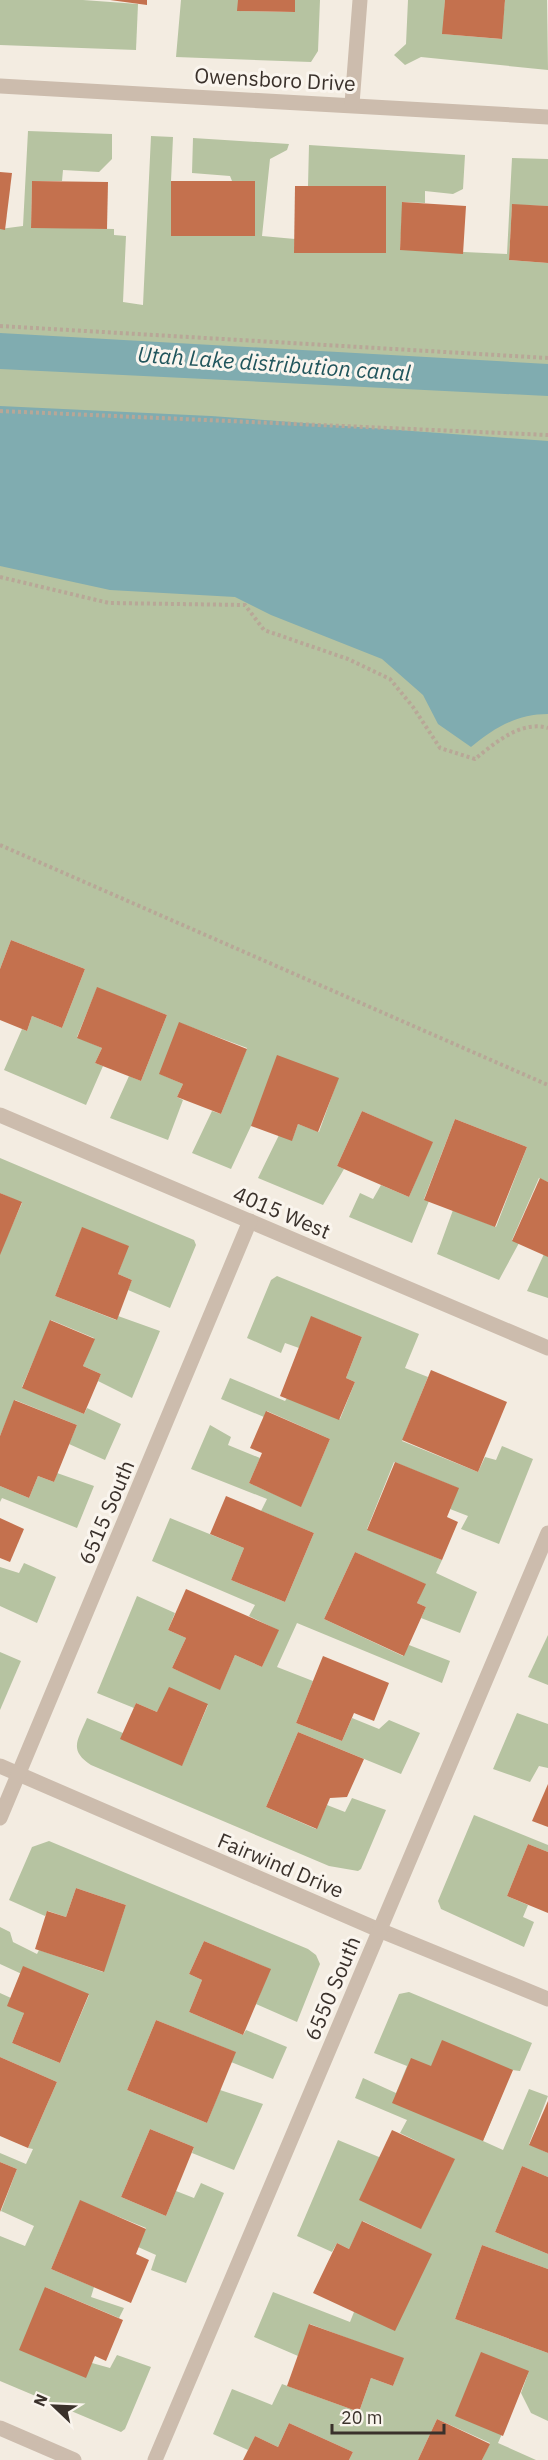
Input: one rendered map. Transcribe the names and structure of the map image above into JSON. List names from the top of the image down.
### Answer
{
  "streets": {
    "street": [
      "Owensboro Drive",
      "4015 West",
      "6515 South",
      "Fairwind Drive",
      "6550 South"
    ]
  },
  "crossings": [
    ["4015 West", "6515 South"],
    ["6515 South", "Fairwind Drive"],
    ["Fairwind Drive", "6550 South"]
  ],
  "water": ["Utah Lake distribution canal"],
  "scale_bar": "20 m",
  "north": "top left"
}
